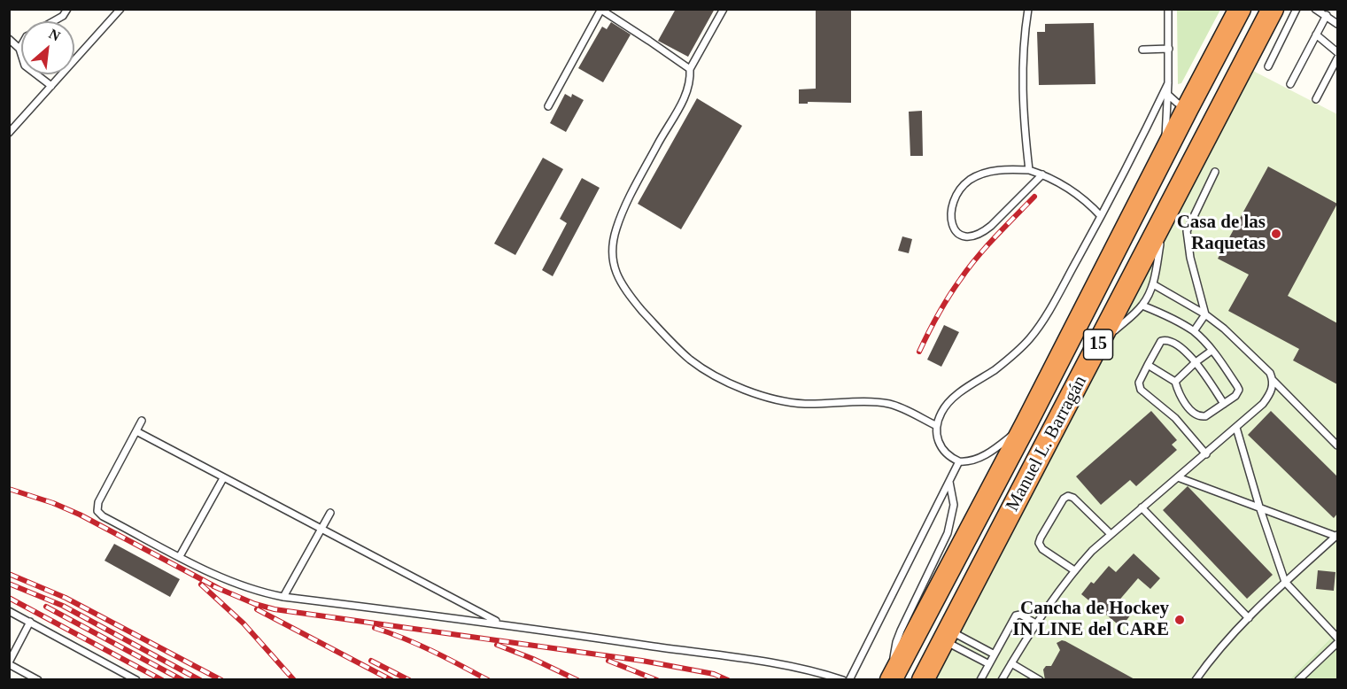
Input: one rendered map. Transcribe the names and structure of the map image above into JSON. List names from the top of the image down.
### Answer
{
  "streets": {
    "highway": ["15", "Manuel L. Barragán"]
  },
  "places": ["Casa de las Raquetas", "Cancha de Hockey IN LINE del CARE"],
  "north": "top right"
}
